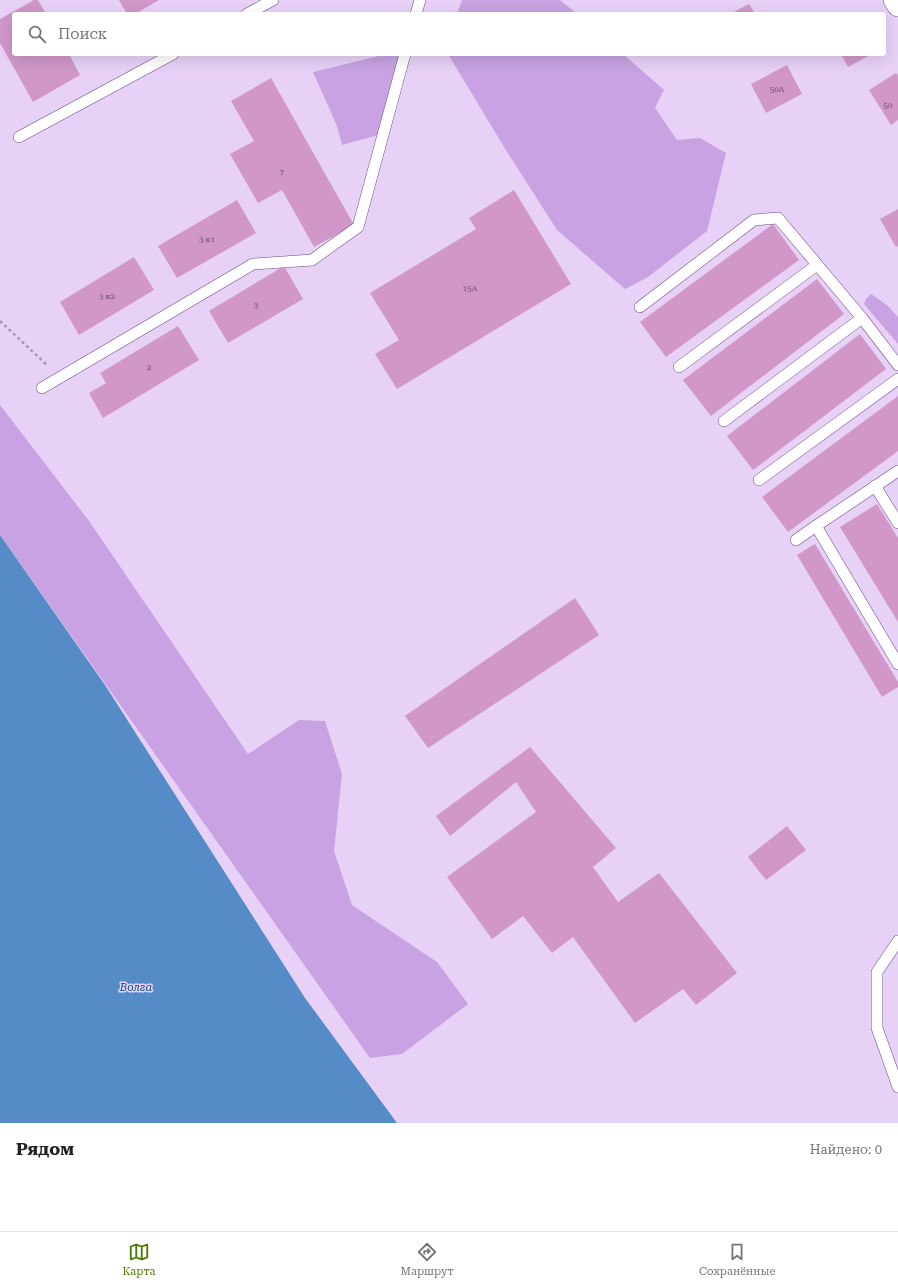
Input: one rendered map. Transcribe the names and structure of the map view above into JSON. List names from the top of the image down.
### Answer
{
  "water": ["Волга"],
  "house_numbers": [
    "50А",
    "50",
    "7",
    "3 к1",
    "15А",
    "3 к2",
    "3",
    "2"
  ],
  "page": {
    "search": "Поиск",
    "heading": ["Рядом", "Найдено: 0"],
    "nav": ["Карта", "Маршрут", "Сохранённые"]
  }
}
